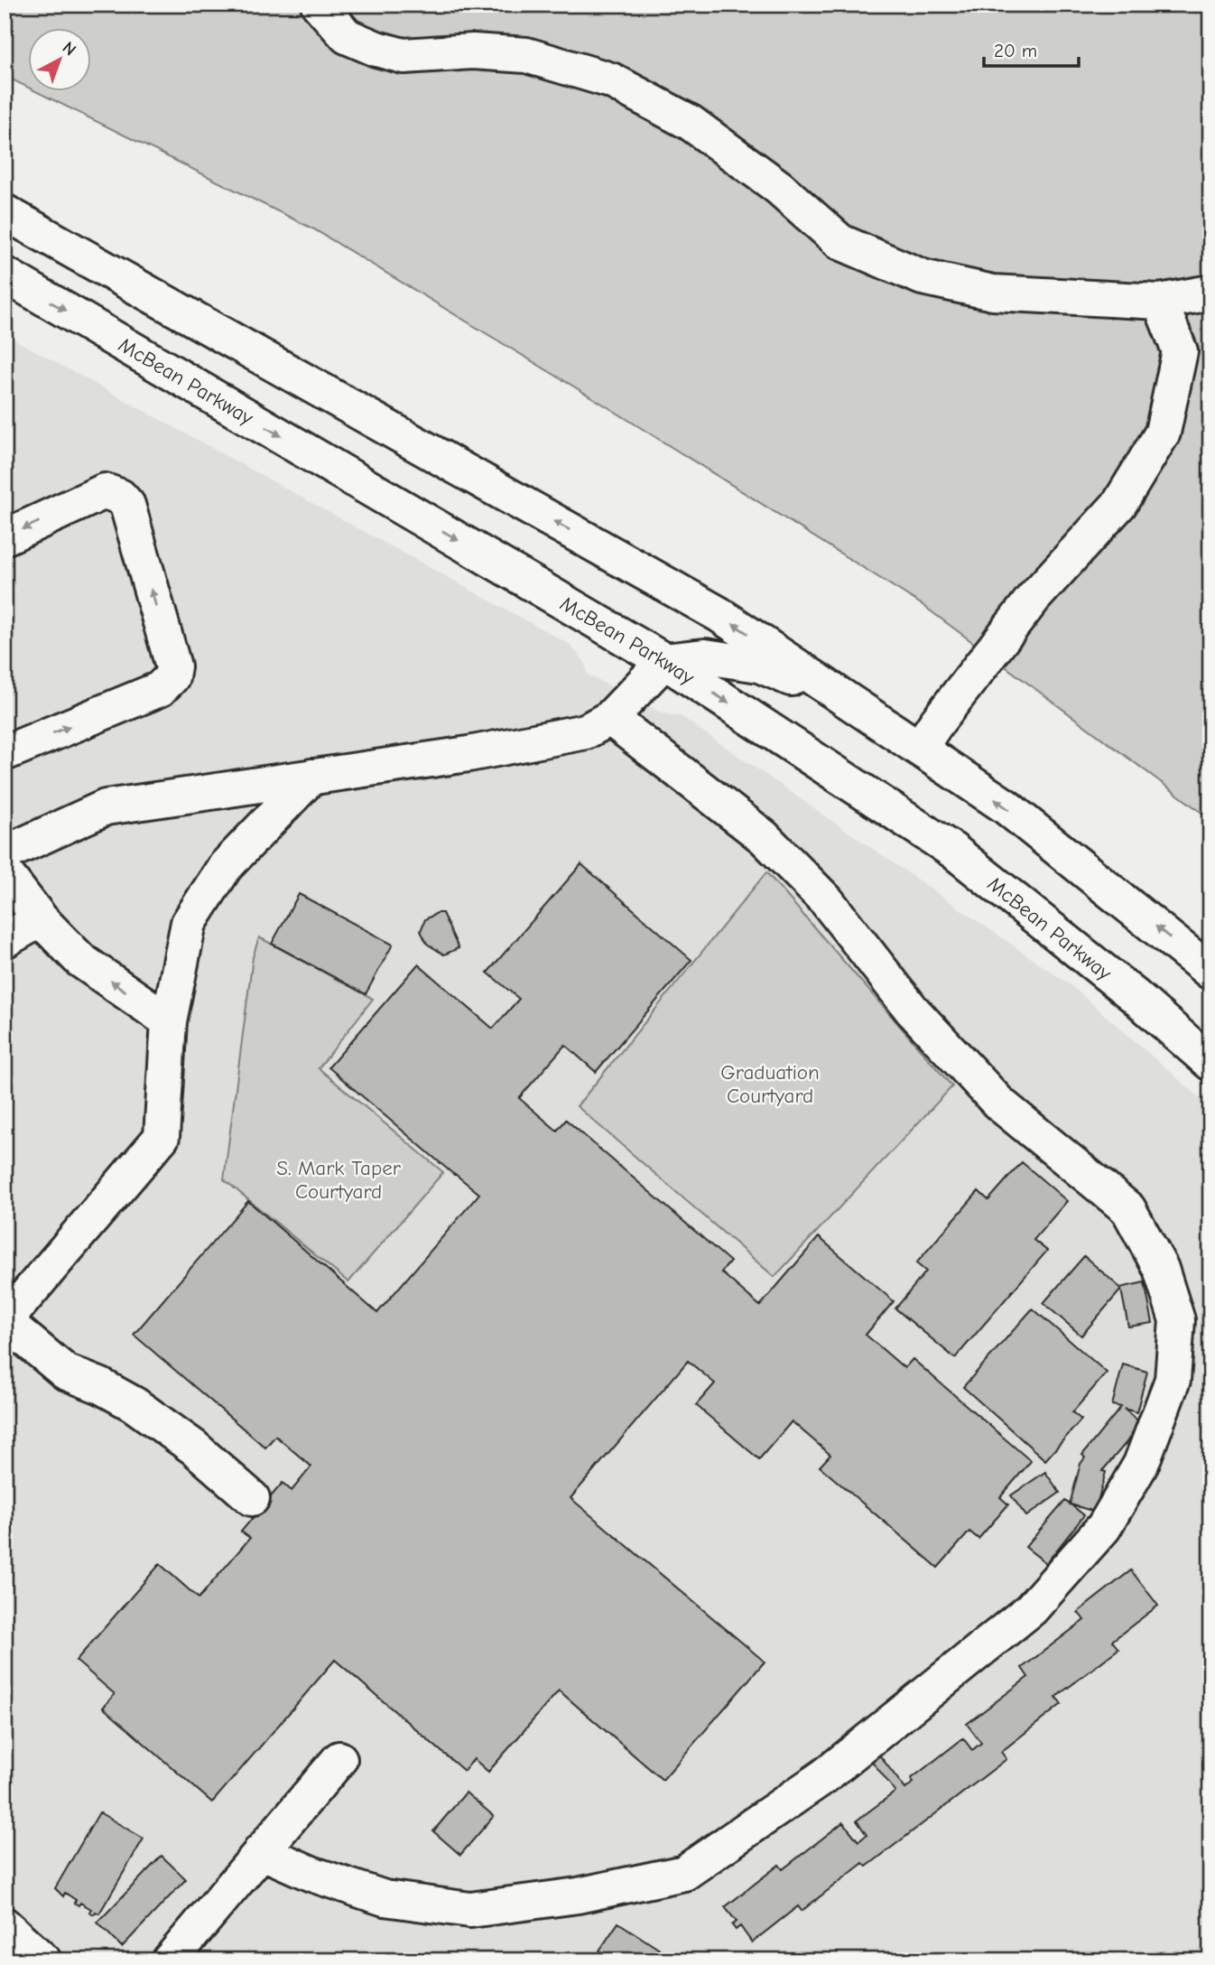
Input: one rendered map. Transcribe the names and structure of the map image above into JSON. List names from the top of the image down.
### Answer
{
  "streets": {
    "main road": ["McBean Parkway"]
  },
  "parks": ["Graduation Courtyard", "S. Mark Taper Courtyard"],
  "scale_bar": "20 m",
  "north": "top right"
}
